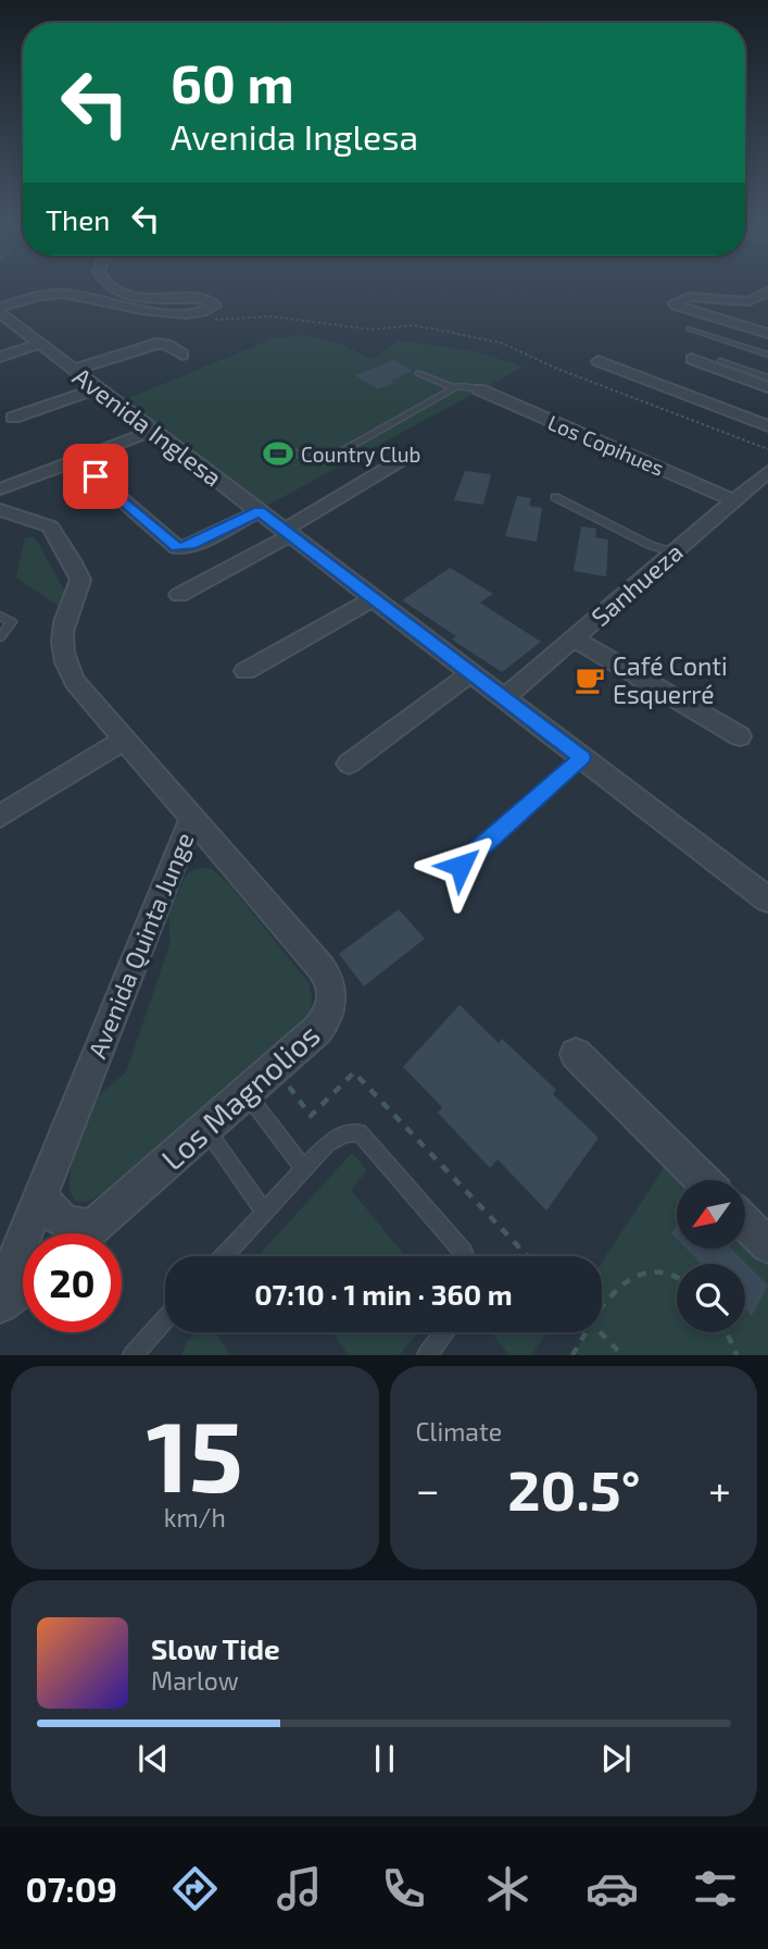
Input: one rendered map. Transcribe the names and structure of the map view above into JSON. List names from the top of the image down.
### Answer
{
  "streets": {
    "street": [
      "Avenida Inglesa",
      "Los Copihues",
      "Sanhueza",
      "Avenida Quinta Junge",
      "Los Magnolios"
    ]
  },
  "crossings": [
    ["Avenida Inglesa", "Sanhueza"],
    ["Los Copihues", "Sanhueza"],
    ["Avenida Quinta Junge", "Los Magnolios"]
  ],
  "places": {
    "sports": ["Country Club"],
    "cafe": ["Café Conti Esquerré"]
  },
  "north": "bottom left",
  "page": {
    "turn": ["60 m", "Avenida Inglesa"],
    "then": "Then",
    "limit": "20",
    "trip": "07:10 · 1 min · 360 m",
    "tile": [
      ["15", "km/h"],
      "Climate"
    ],
    "heat": ["−", "20.5°", "+"],
    "song": ["Slow Tide", "Marlow"],
    "tabs": "07:09"
  }
}
